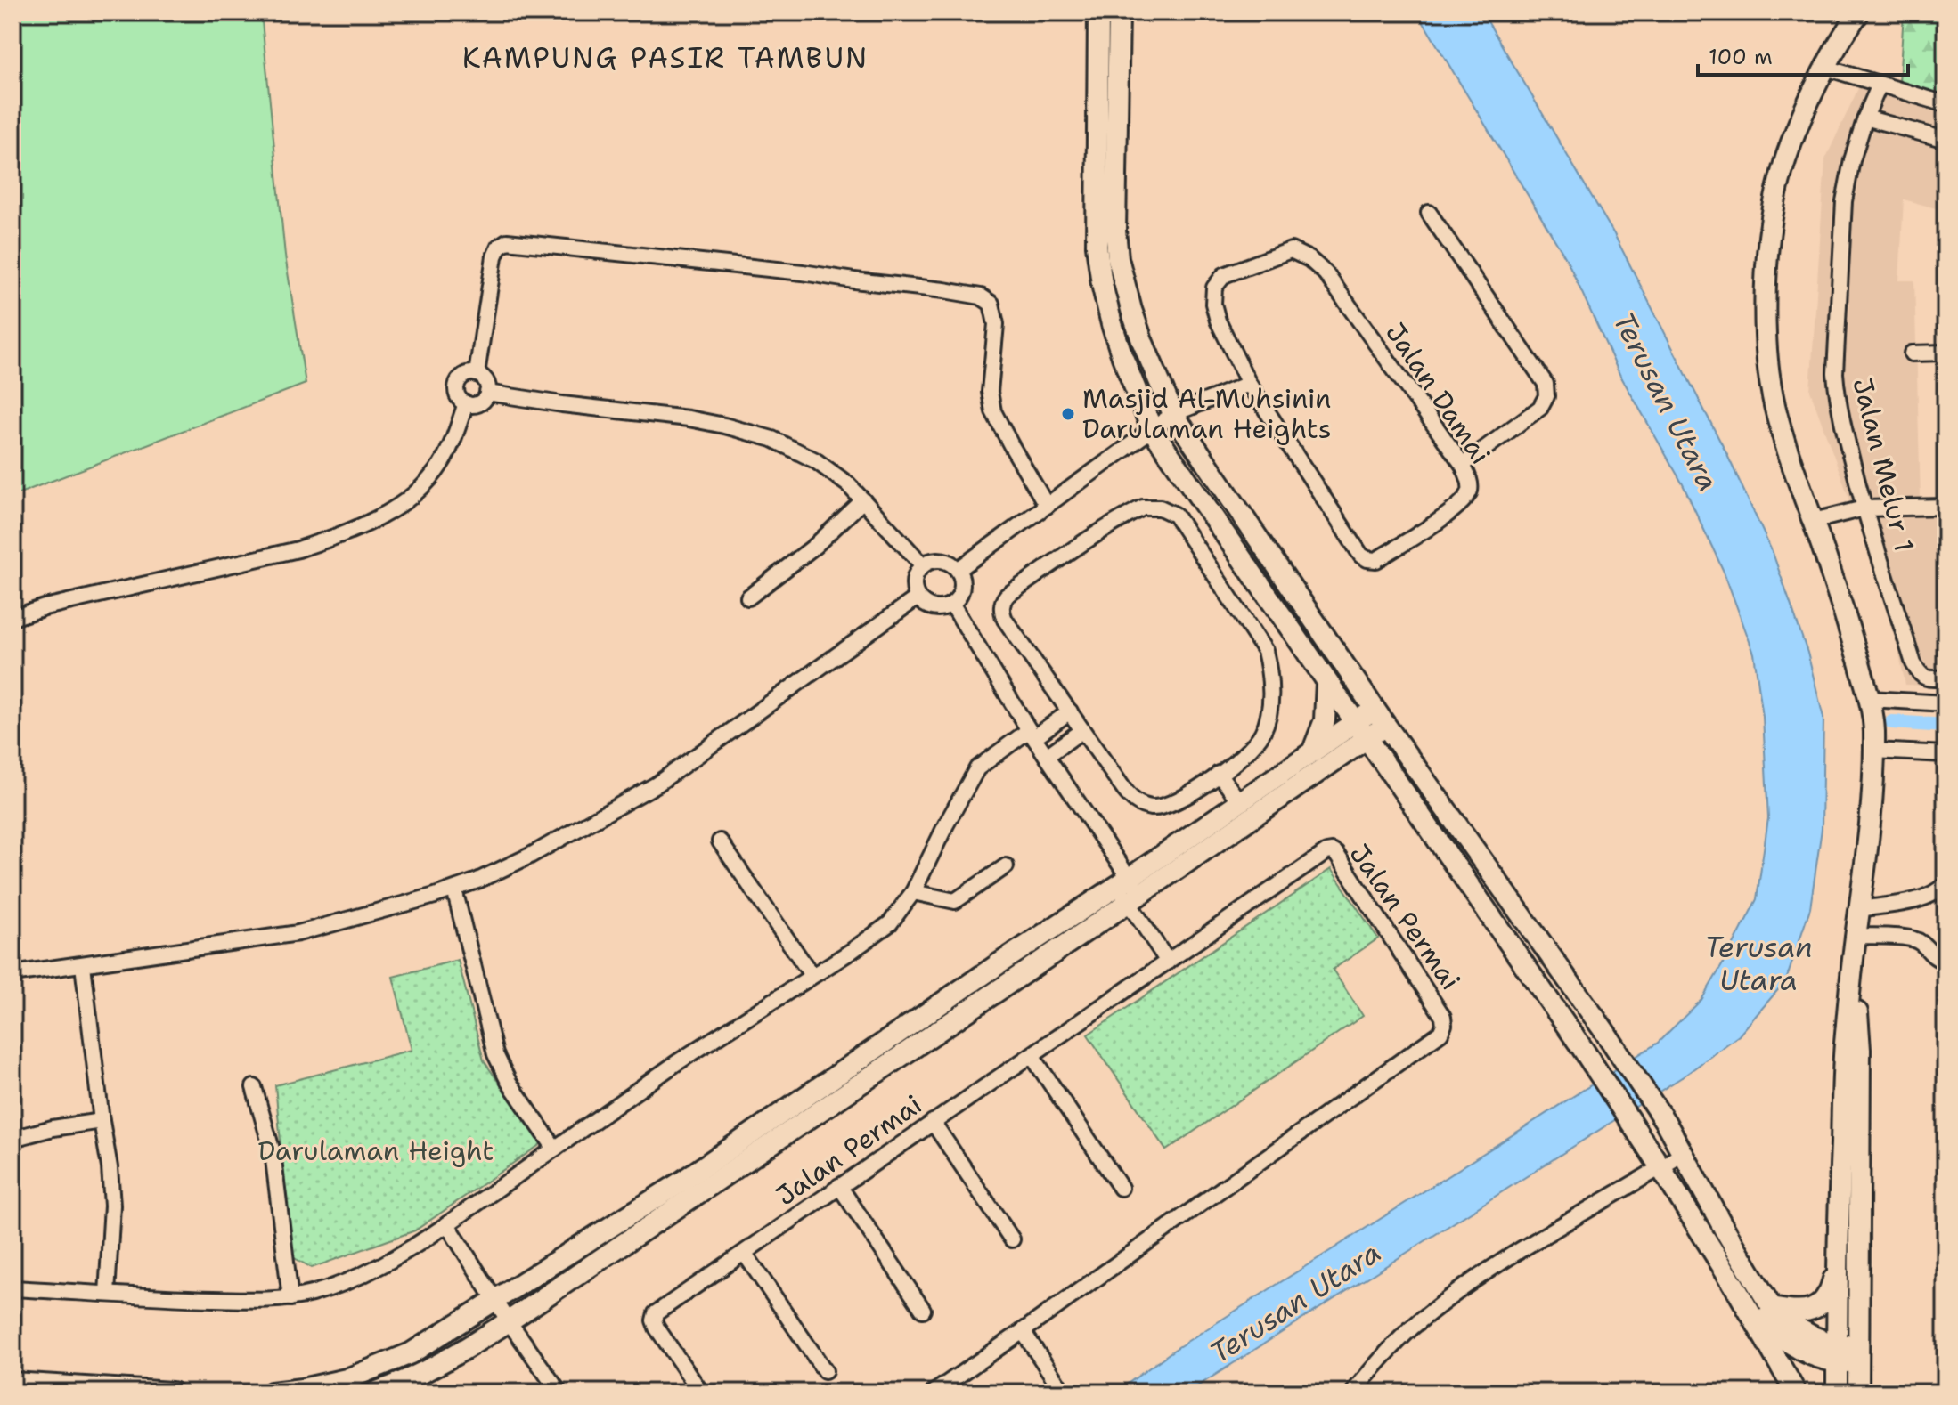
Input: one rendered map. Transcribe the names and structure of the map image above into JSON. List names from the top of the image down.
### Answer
{
  "streets": {
    "street": ["Jalan Damai", "Jalan Melur 1", "Jalan Permai"]
  },
  "districts": ["KAMPUNG PASIR TAMBUN"],
  "water": ["Terusan Utara"],
  "parks": ["Darulaman Height"],
  "places": ["Masjid Al-Muhsinin Darulaman Heights"],
  "scale_bar": "100 m"
}
